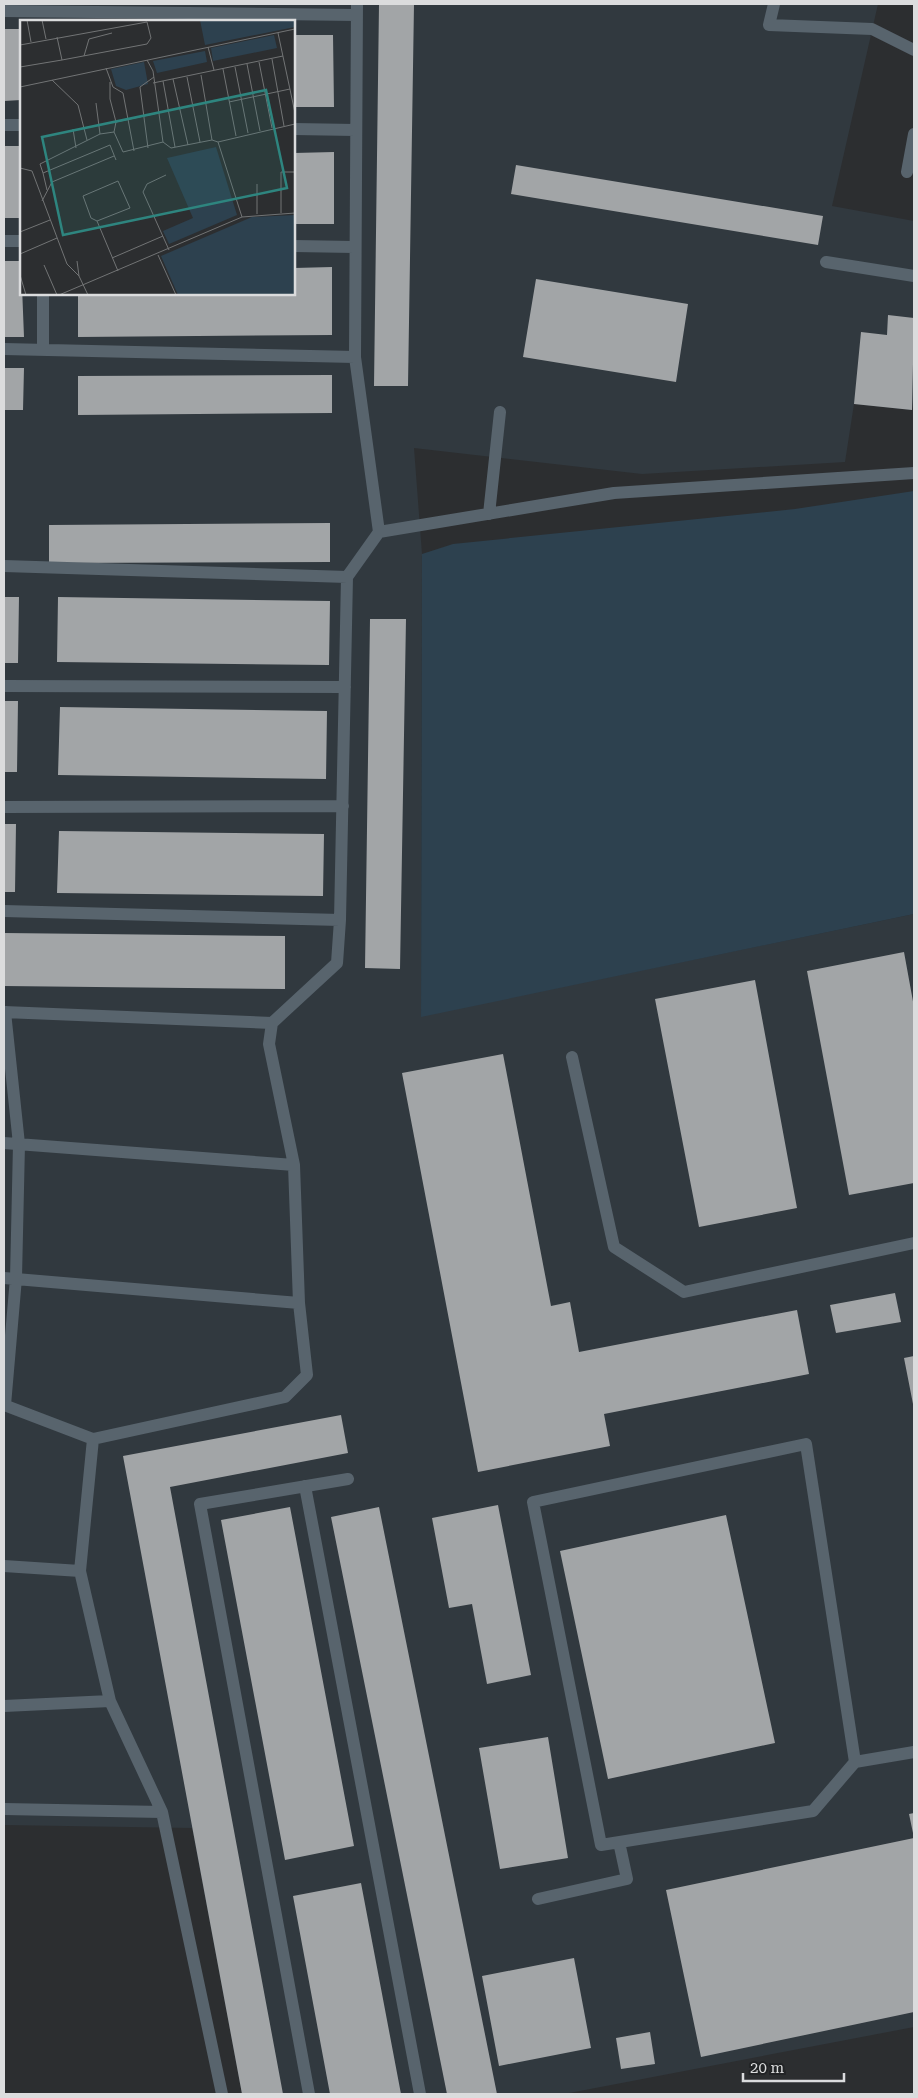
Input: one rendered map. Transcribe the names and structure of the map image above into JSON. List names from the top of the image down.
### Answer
{
  "scale_bar": "20 m"
}
